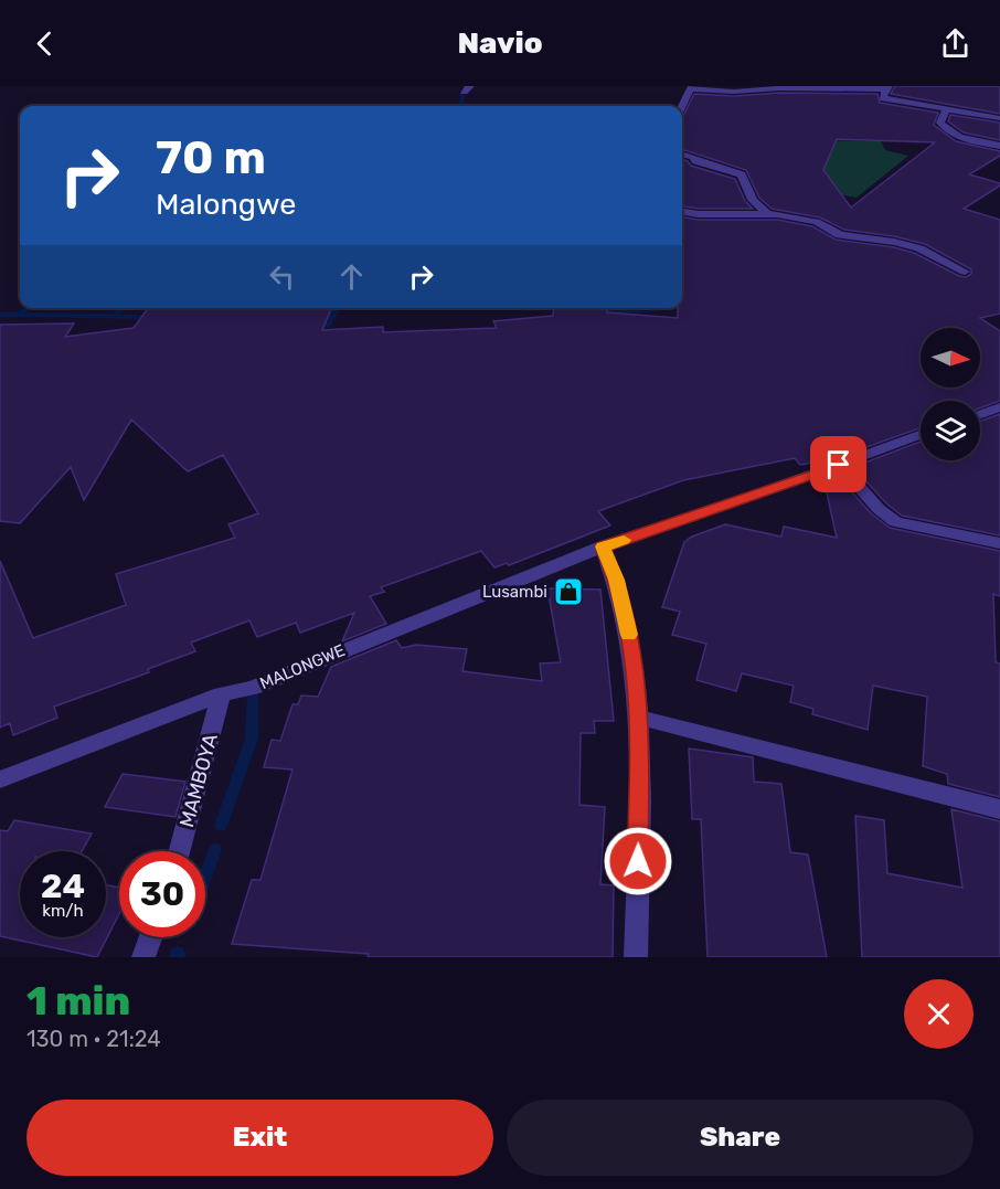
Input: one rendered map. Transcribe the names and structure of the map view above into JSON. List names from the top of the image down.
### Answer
{
  "streets": {
    "street": ["MALONGWE", "MAMBOYA"]
  },
  "crossings": [
    ["MALONGWE", "MAMBOYA"]
  ],
  "places": {
    "shop": ["Lusambi"]
  },
  "north": "right",
  "page": {
    "header": "Navio",
    "turn": ["70 m", "Malongwe"],
    "speed": "24 km/h",
    "limit": "30",
    "heading": ["1 min", "130 m · 21:24"],
    "buttons": ["Exit", "Share"]
  }
}
